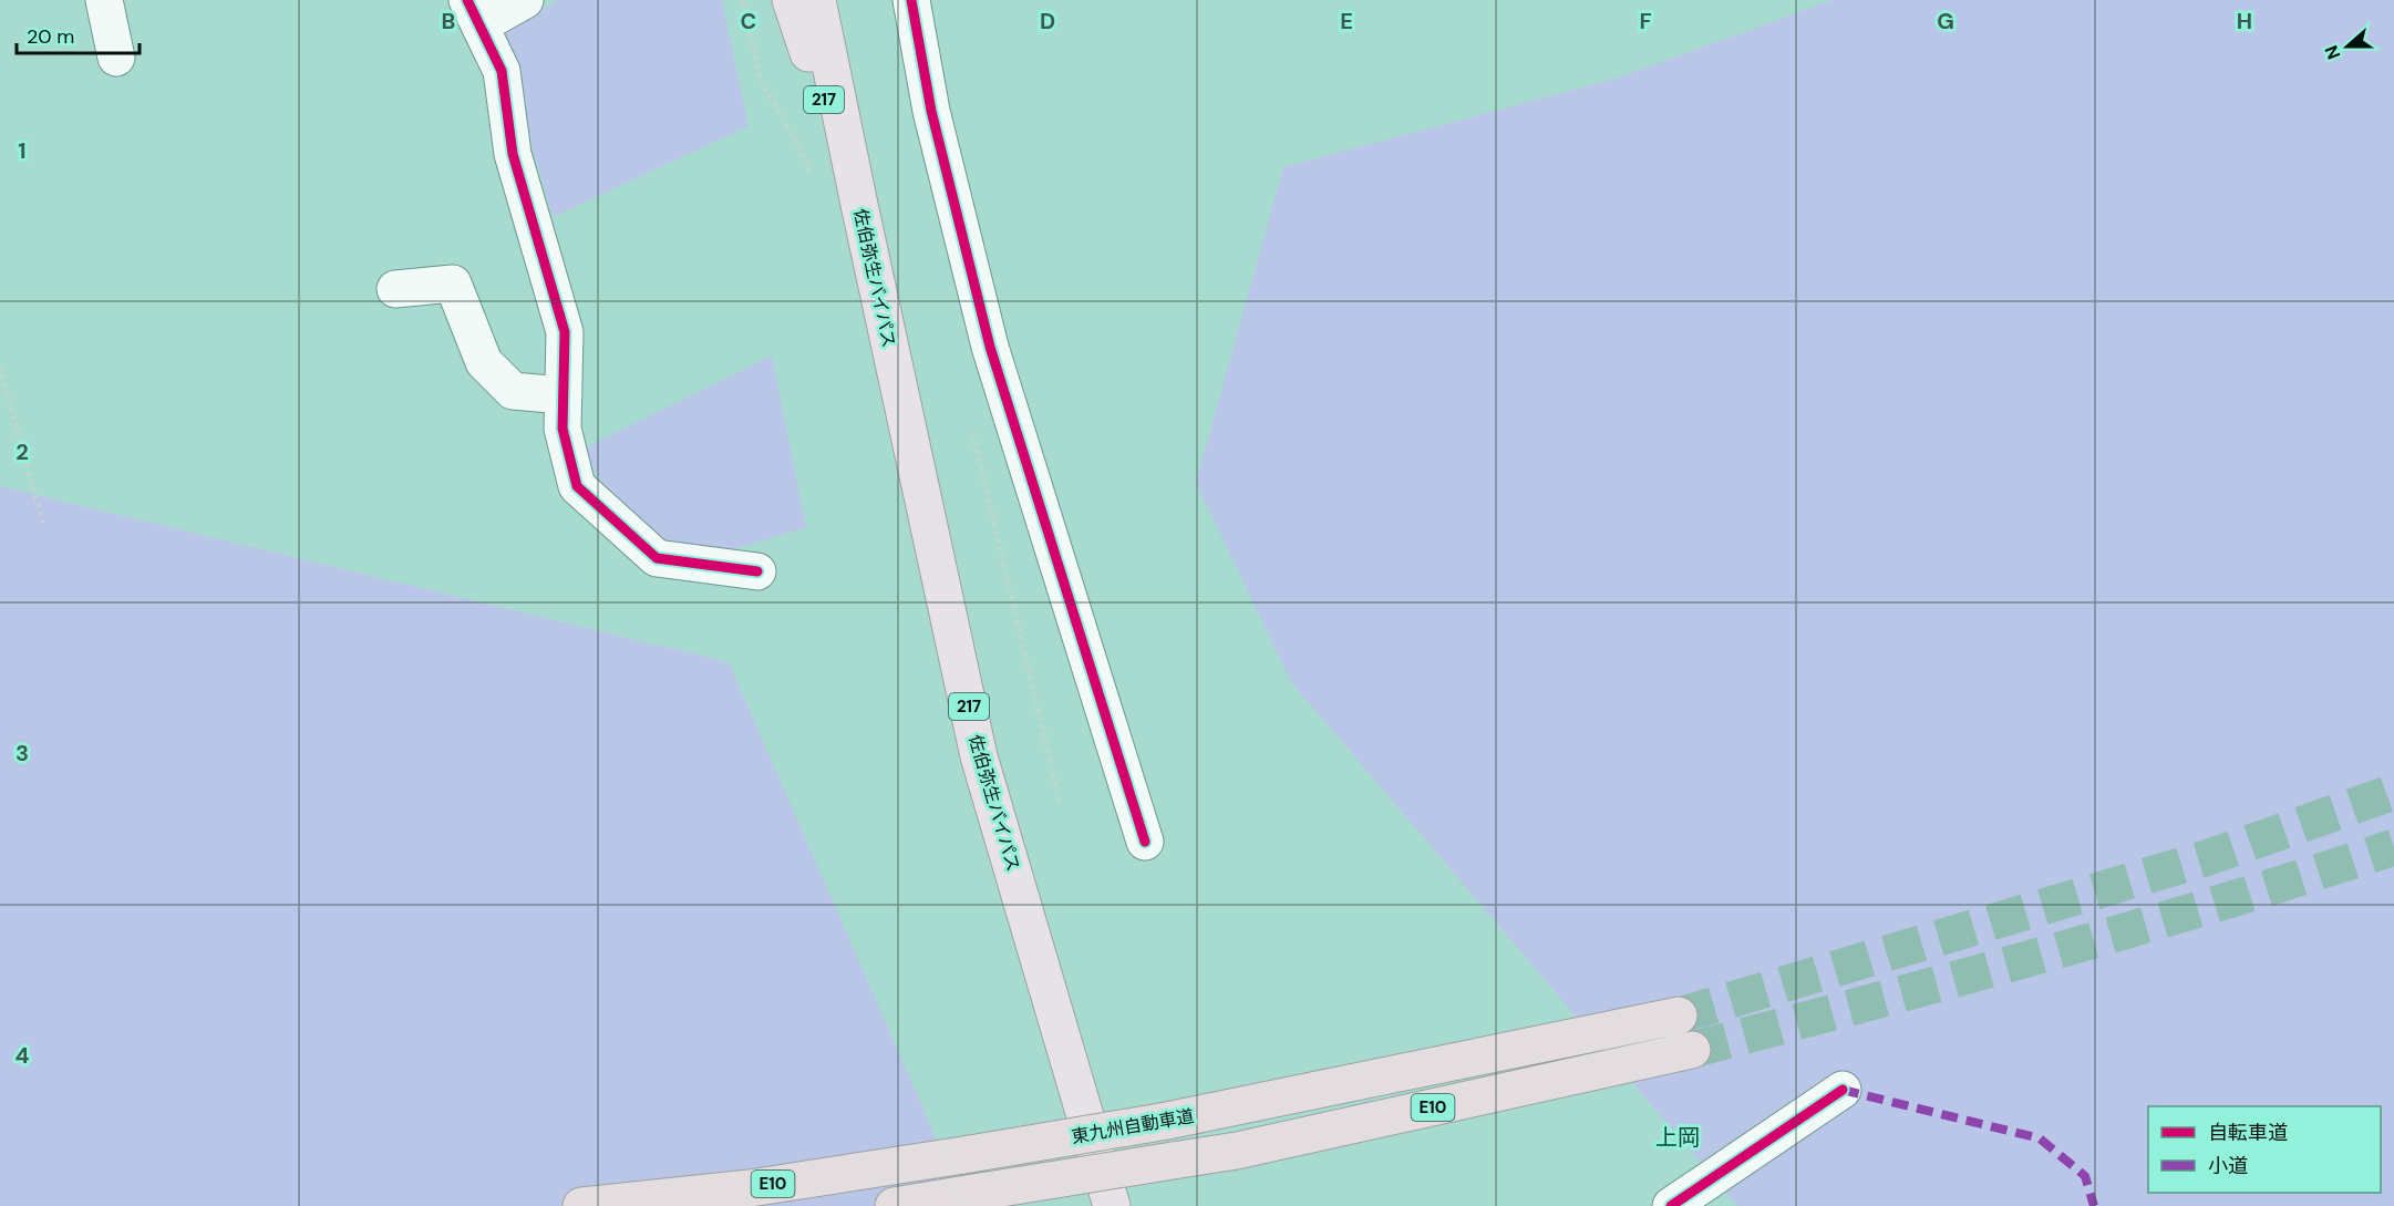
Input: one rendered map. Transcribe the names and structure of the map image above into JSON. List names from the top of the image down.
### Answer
{
  "streets": {
    "highway": [
      "217",
      "佐伯弥生バイパス",
      "E10",
      "東九州自動車道"
    ]
  },
  "districts": ["上岡"],
  "legend": ["自転車道", "小道"],
  "scale_bar": "20 m",
  "north": "left",
  "grid": {
    "columns": [
      "B",
      "C",
      "D",
      "E",
      "F",
      "G",
      "H"
    ],
    "rows": [
      "1",
      "2",
      "3",
      "4"
    ]
  }
}
